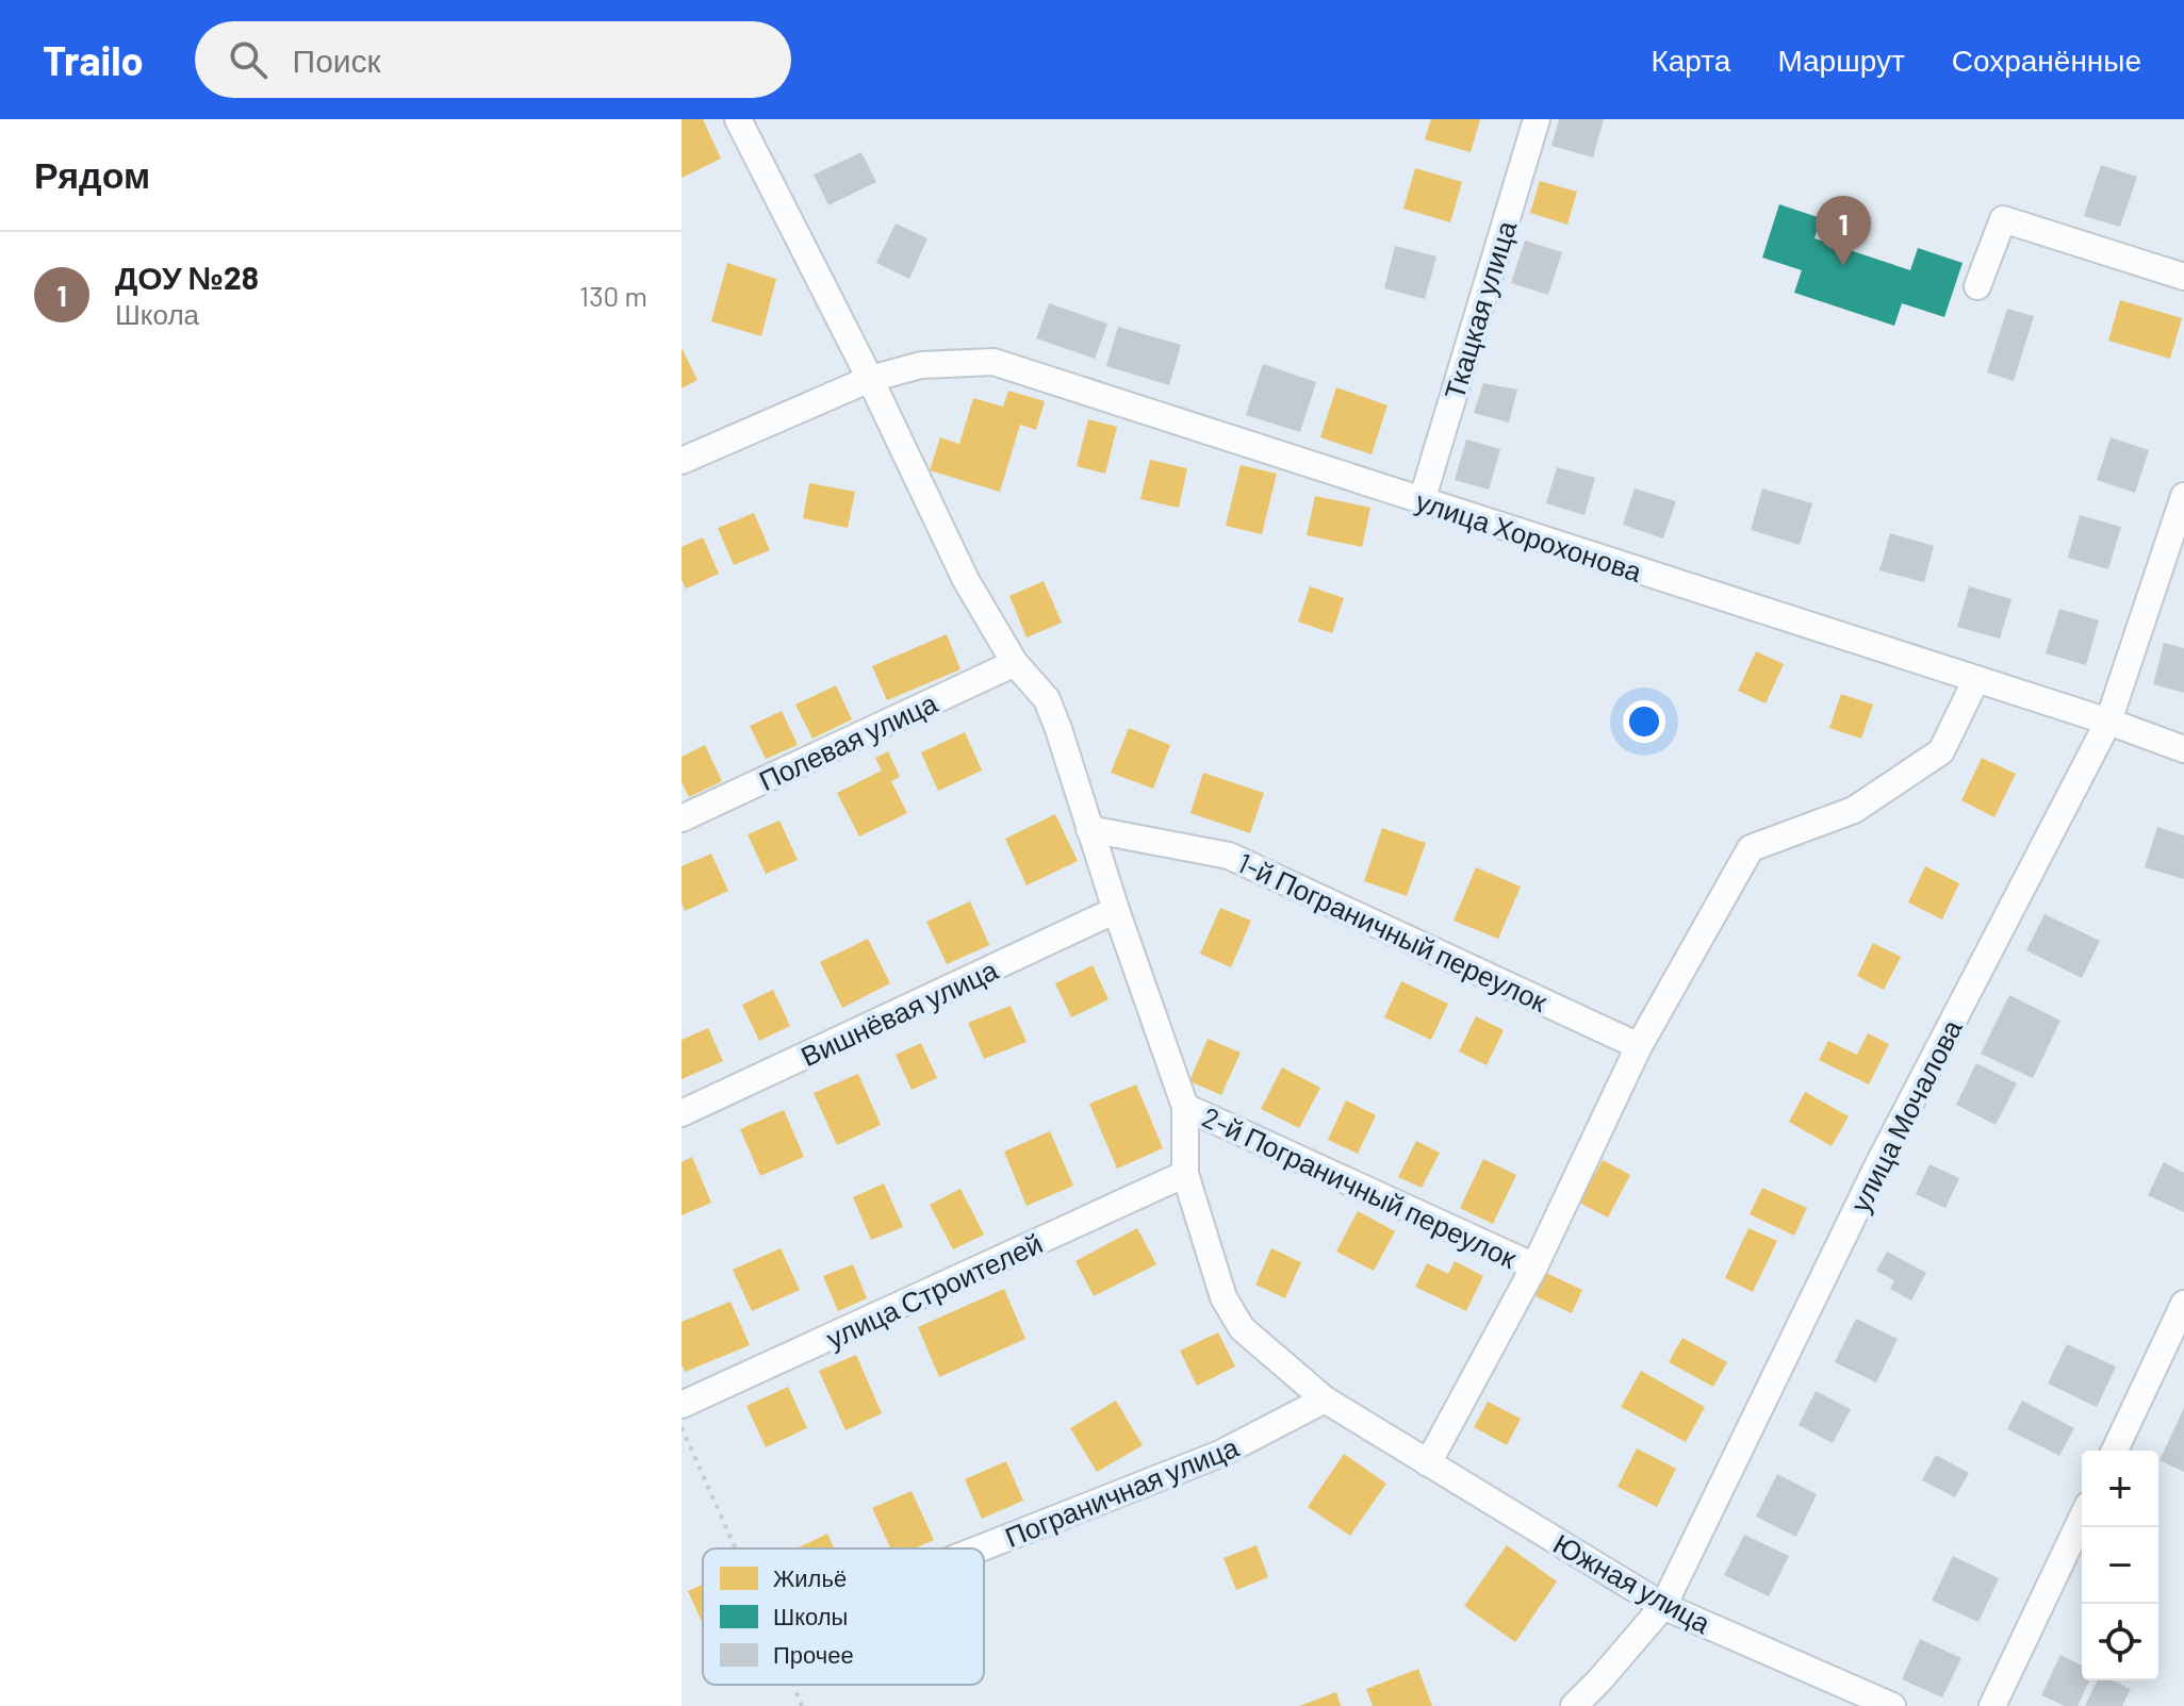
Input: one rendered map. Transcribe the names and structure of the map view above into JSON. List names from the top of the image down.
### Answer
{
  "streets": {
    "street": [
      "Ткацкая улица",
      "улица Хорохонова",
      "Полевая улица",
      "1-й Пограничный переулок",
      "Вишнёвая улица",
      "улица Мочалова",
      "2-й Пограничный переулок",
      "улица Строителей",
      "Пограничная улица",
      "Южная улица"
    ]
  },
  "crossings": [
    ["Ткацкая улица", "улица Хорохонова"],
    ["улица Хорохонова", "улица Мочалова"],
    ["улица Хорохонова", "Южная улица"],
    ["Полевая улица", "Южная улица"],
    ["1-й Пограничный переулок", "Южная улица"],
    ["Вишнёвая улица", "Южная улица"],
    ["улица Мочалова", "Южная улица"],
    ["2-й Пограничный переулок", "Южная улица"],
    ["улица Строителей", "Южная улица"],
    ["Пограничная улица", "Южная улица"]
  ],
  "legend": ["Жильё", "Школы", "Прочее"],
  "page": {
    "header": "Trailo",
    "search": "Поиск",
    "nav": ["Карта", "Маршрут", "Сохранённые"],
    "heading": "Рядом",
    "pins": "1",
    "list": [
      {
        "mark": "1",
        "name": "ДОУ №28",
        "note": "Школа",
        "value": "130 m"
      }
    ],
    "map_buttons": ["+", "−"]
  }
}
